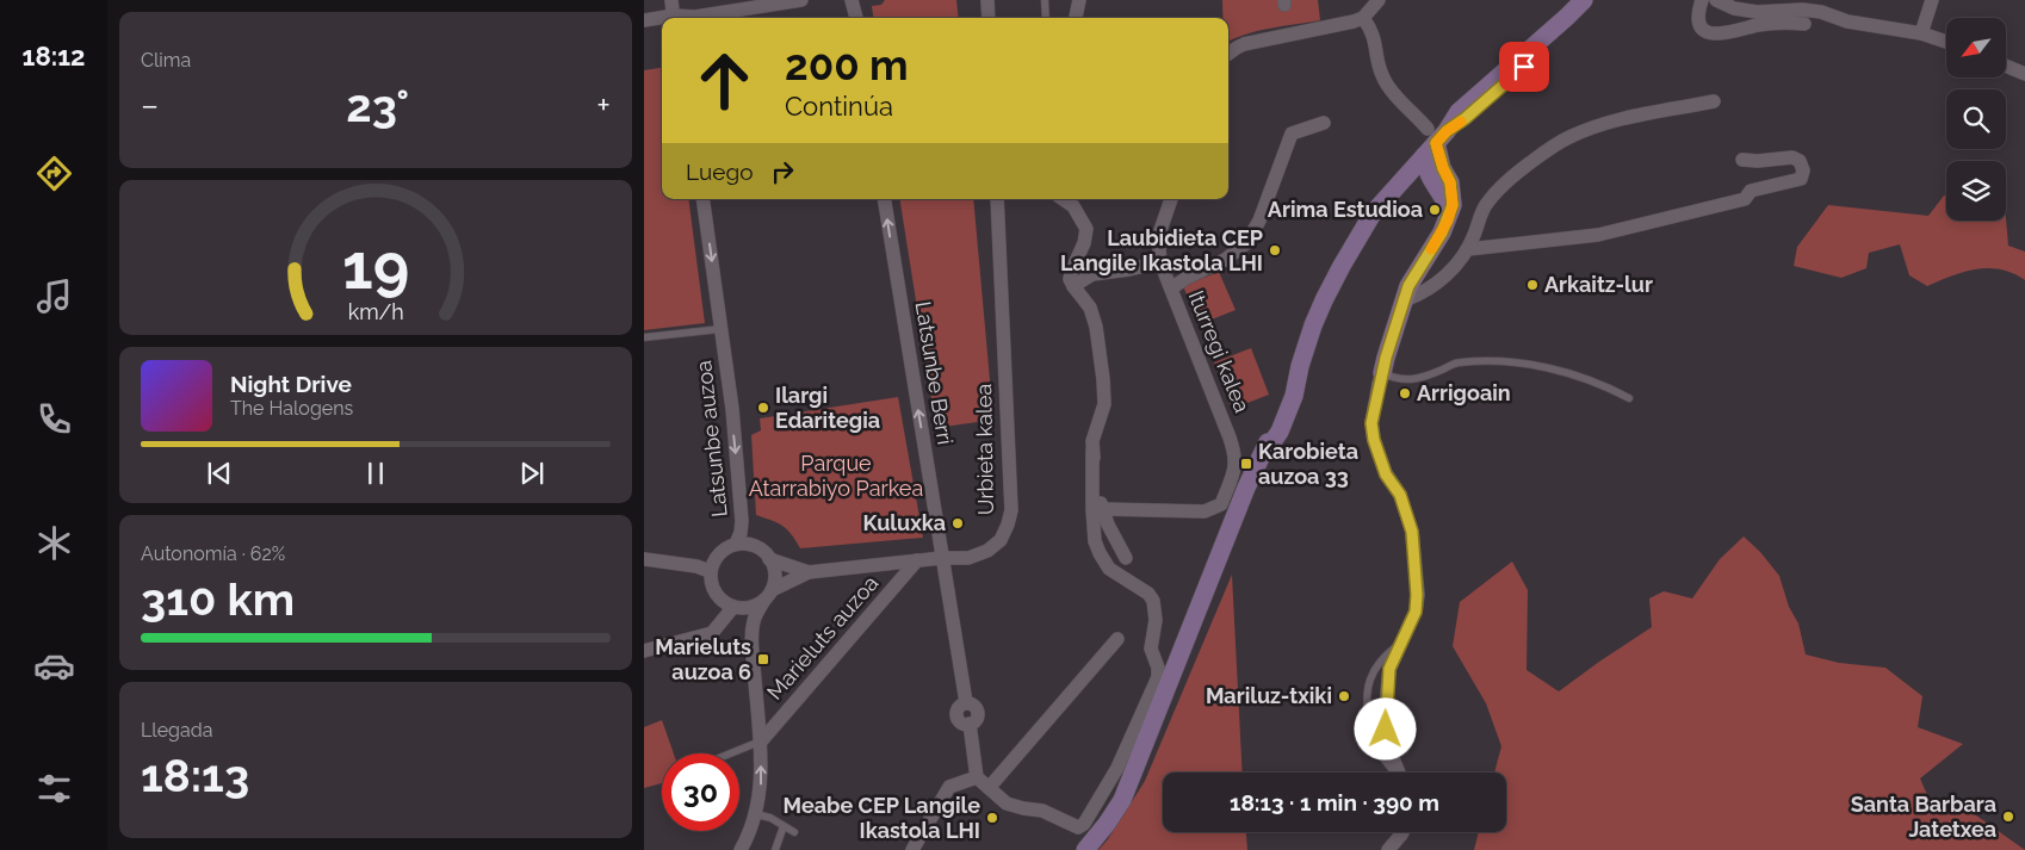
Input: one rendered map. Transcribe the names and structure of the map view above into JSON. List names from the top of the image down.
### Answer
{
  "streets": {
    "street": [
      "Iturregi kalea",
      "Latsunbe Berri",
      "Latsunbe auzoa",
      "Urbieta kalea",
      "Marieluts auzoa"
    ]
  },
  "crossings": [
    ["Latsunbe Berri", "Urbieta kalea"],
    ["Latsunbe auzoa", "Urbieta kalea"],
    ["Urbieta kalea", "Marieluts auzoa"]
  ],
  "one_way": ["Latsunbe Berri", "Latsunbe auzoa"],
  "parks": ["Parque Atarrabiyo Parkea"],
  "places": {
    "other": [
      "Arima Estudioa",
      "Laubidieta CEP Langile Ikastola LHI",
      "Arkaitz-lur",
      "Arrigoain",
      "Ilargi Edaritegia",
      "Kuluxka",
      "Mariluz-txiki",
      "Santa Barbara Jatetxea",
      "Meabe CEP Langile Ikastola LHI"
    ],
    "transit": ["Karobieta auzoa 33", "Marieluts auzoa 6"]
  },
  "north": "bottom left",
  "page": {
    "tabs": "18:12",
    "tile": [
      "Clima",
      ["Autonomía · 62%", "310 km"],
      ["Llegada", "18:13"]
    ],
    "turn": ["200 m", "Continúa"],
    "heat": ["−", "23°", "+"],
    "then": "Luego",
    "song": ["Night Drive", "The Halogens"],
    "limit": "30",
    "trip": "18:13 · 1 min · 390 m",
    "gauge": ["19", "km/h"]
  }
}
